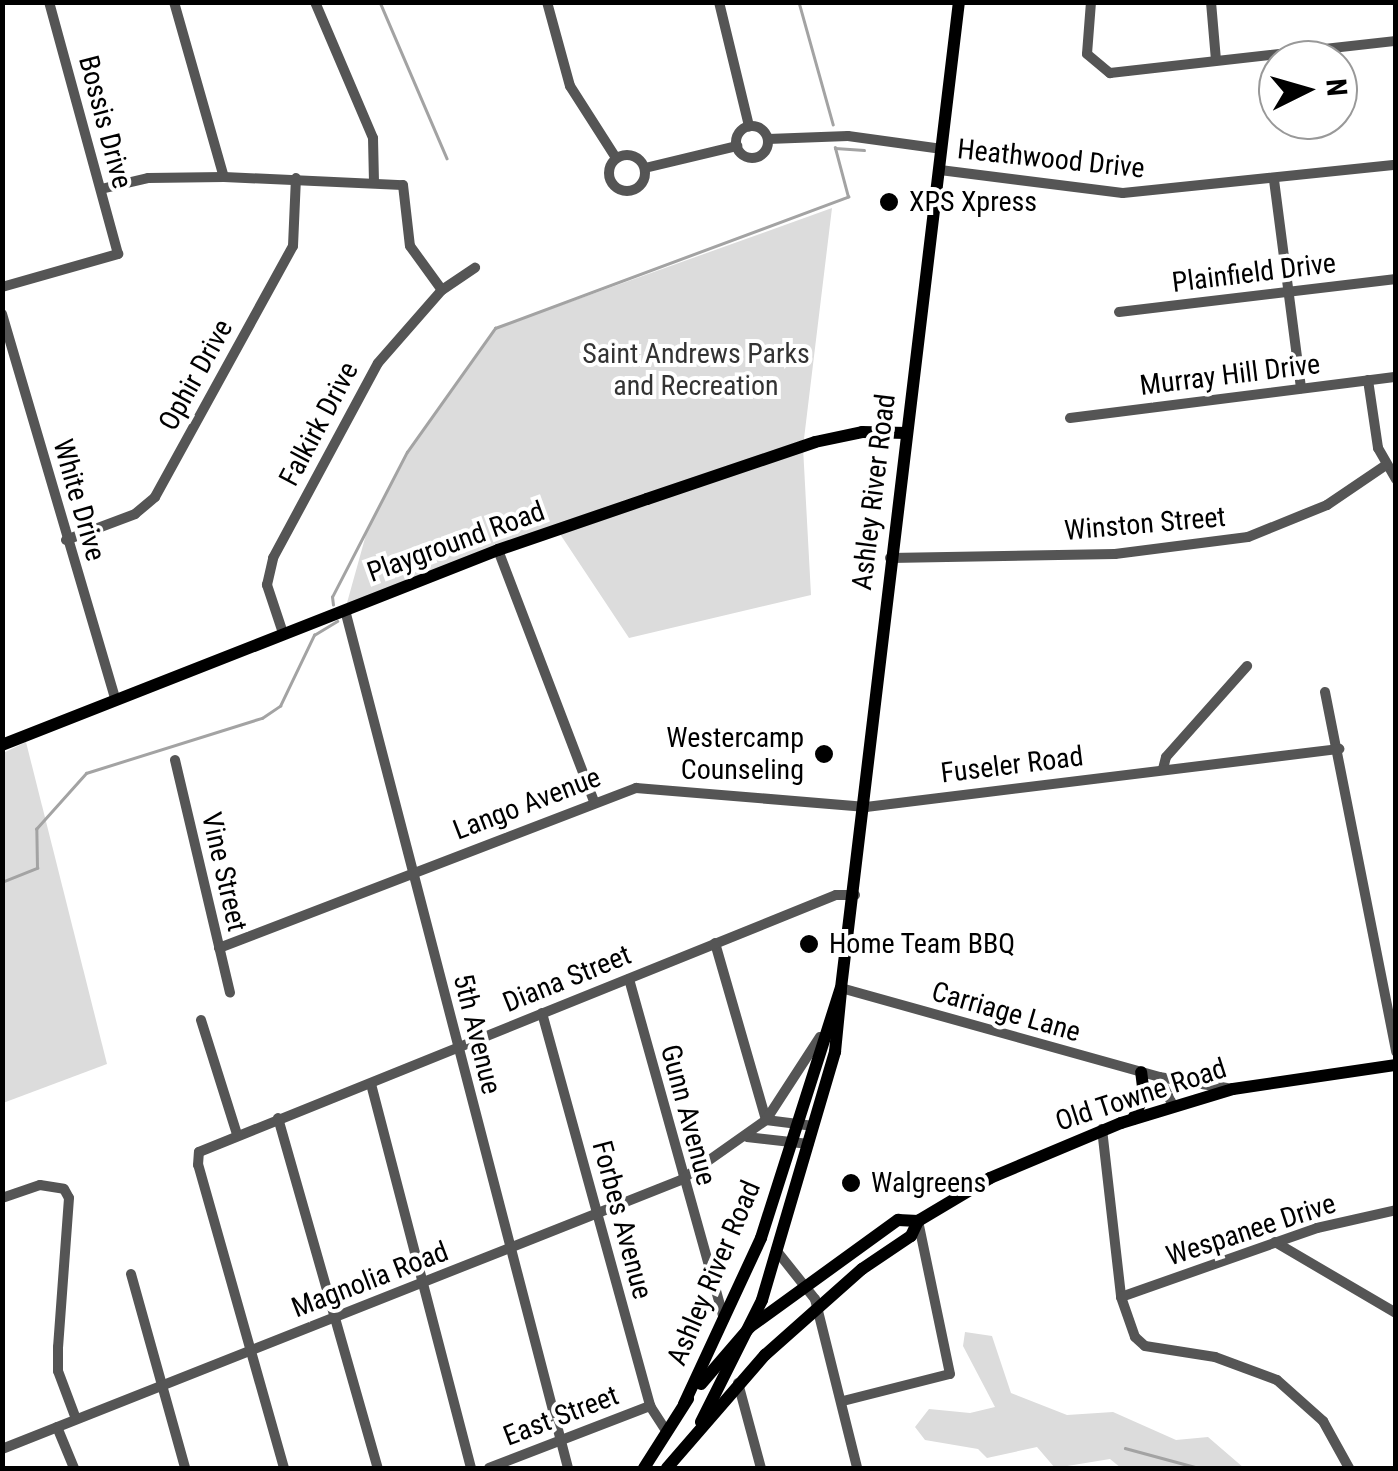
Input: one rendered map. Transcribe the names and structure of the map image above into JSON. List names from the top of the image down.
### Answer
{
  "streets": {
    "main road": ["Ashley River Road", "Playground Road", "Old Towne Road"],
    "street": [
      "Bossis Drive",
      "Heathwood Drive",
      "Plainfield Drive",
      "Ophir Drive",
      "Murray Hill Drive",
      "Falkirk Drive",
      "White Drive",
      "Winston Street",
      "Fuseler Road",
      "Lango Avenue",
      "Vine Street",
      "Diana Street",
      "Carriage Lane",
      "5th Avenue",
      "Gunn Avenue",
      "Forbes Avenue",
      "Wespanee Drive",
      "Magnolia Road",
      "East Street"
    ]
  },
  "crossings": [
    ["Heathwood Drive", "Ashley River Road"],
    ["Ophir Drive", "White Drive"],
    ["Falkirk Drive", "Playground Road"],
    ["Ashley River Road", "Winston Street"],
    ["Ashley River Road", "Playground Road"],
    ["Ashley River Road", "Fuseler Road"],
    ["Ashley River Road", "Lango Avenue"],
    ["Ashley River Road", "Diana Street"],
    ["Ashley River Road", "Carriage Lane"],
    ["Ashley River Road", "Gunn Avenue"],
    ["Ashley River Road", "Magnolia Road"],
    ["White Drive", "Playground Road"],
    ["Playground Road", "5th Avenue"],
    ["Fuseler Road", "Lango Avenue"],
    ["Lango Avenue", "Vine Street"],
    ["Lango Avenue", "5th Avenue"],
    ["Diana Street", "5th Avenue"],
    ["Diana Street", "Gunn Avenue"],
    ["Diana Street", "Forbes Avenue"],
    ["Diana Street", "Magnolia Road"],
    ["Carriage Lane", "Old Towne Road"],
    ["Carriage Lane", "Magnolia Road"],
    ["5th Avenue", "Magnolia Road"],
    ["5th Avenue", "East Street"],
    ["Gunn Avenue", "Magnolia Road"],
    ["Forbes Avenue", "Magnolia Road"],
    ["Forbes Avenue", "East Street"]
  ],
  "parks": ["Saint Andrews Parks and Recreation"],
  "places": [
    "XPS Xpress",
    "Westercamp Counseling",
    "Home Team BBQ",
    "Walgreens"
  ],
  "north": "right"
}
